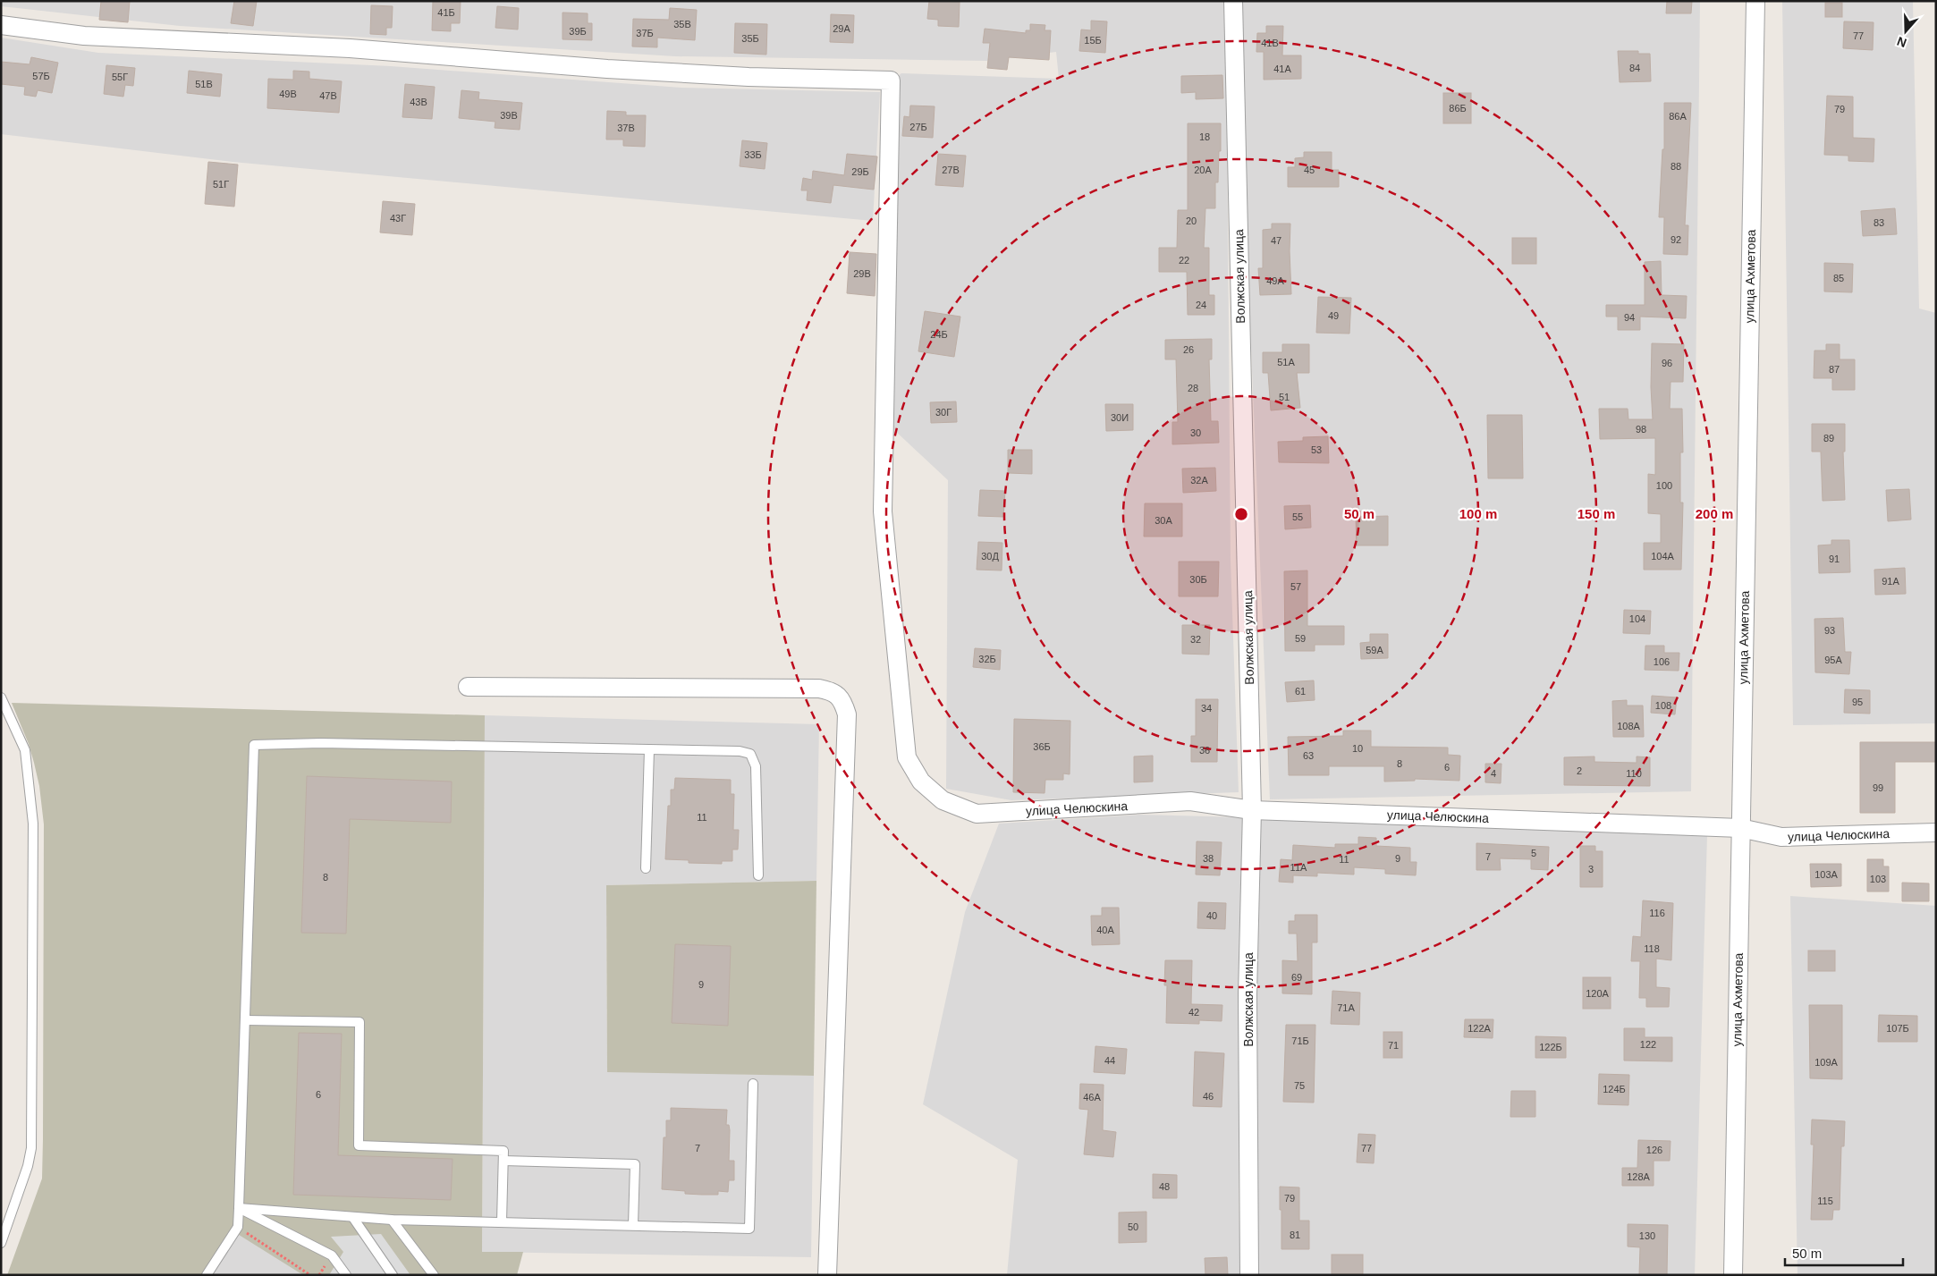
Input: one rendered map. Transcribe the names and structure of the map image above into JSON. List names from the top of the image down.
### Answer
{
  "streets": {
    "street": ["Волжская улица", "улица Ахметова", "улица Челюскина"]
  },
  "crossings": [
    ["Волжская улица", "улица Челюскина"],
    ["улица Ахметова", "улица Челюскина"]
  ],
  "house_numbers": [
    "41Б",
    "35В",
    "29А",
    "39Б",
    "37Б",
    "77",
    "35Б",
    "15Б",
    "41В",
    "84",
    "41А",
    "57Б",
    "55Г",
    "51В",
    "49В",
    "47В",
    "43В",
    "86Б",
    "79",
    "39В",
    "86А",
    "27Б",
    "37В",
    "18",
    "33Б",
    "88",
    "27В",
    "20А",
    "45",
    "29Б",
    "51Г",
    "43Г",
    "20",
    "83",
    "92",
    "47",
    "22",
    "29В",
    "85",
    "49А",
    "24",
    "49",
    "94",
    "24Б",
    "26",
    "51А",
    "96",
    "87",
    "28",
    "51",
    "30Г",
    "30И",
    "98",
    "30",
    "89",
    "53",
    "32А",
    "100",
    "55",
    "30А",
    "30Д",
    "104А",
    "91",
    "30Б",
    "91А",
    "57",
    "104",
    "93",
    "59",
    "32",
    "59А",
    "32Б",
    "95А",
    "106",
    "61",
    "95",
    "108",
    "34",
    "108А",
    "36Б",
    "10",
    "36",
    "63",
    "8",
    "6",
    "2",
    "4",
    "110",
    "99",
    "11",
    "5",
    "7",
    "38",
    "9",
    "11",
    "11А",
    "3",
    "103А",
    "8",
    "103",
    "116",
    "40",
    "40А",
    "118",
    "69",
    "9",
    "120А",
    "71А",
    "42",
    "122А",
    "107Б",
    "71Б",
    "122",
    "71",
    "122Б",
    "44",
    "109А",
    "75",
    "124Б",
    "6",
    "46",
    "46А",
    "7",
    "77",
    "126",
    "128А",
    "48",
    "79",
    "115",
    "50",
    "81",
    "130"
  ],
  "scale_bar": "50 m",
  "north": "bottom",
  "rings": [
    "50 m",
    "100 m",
    "150 m",
    "200 m"
  ]
}
